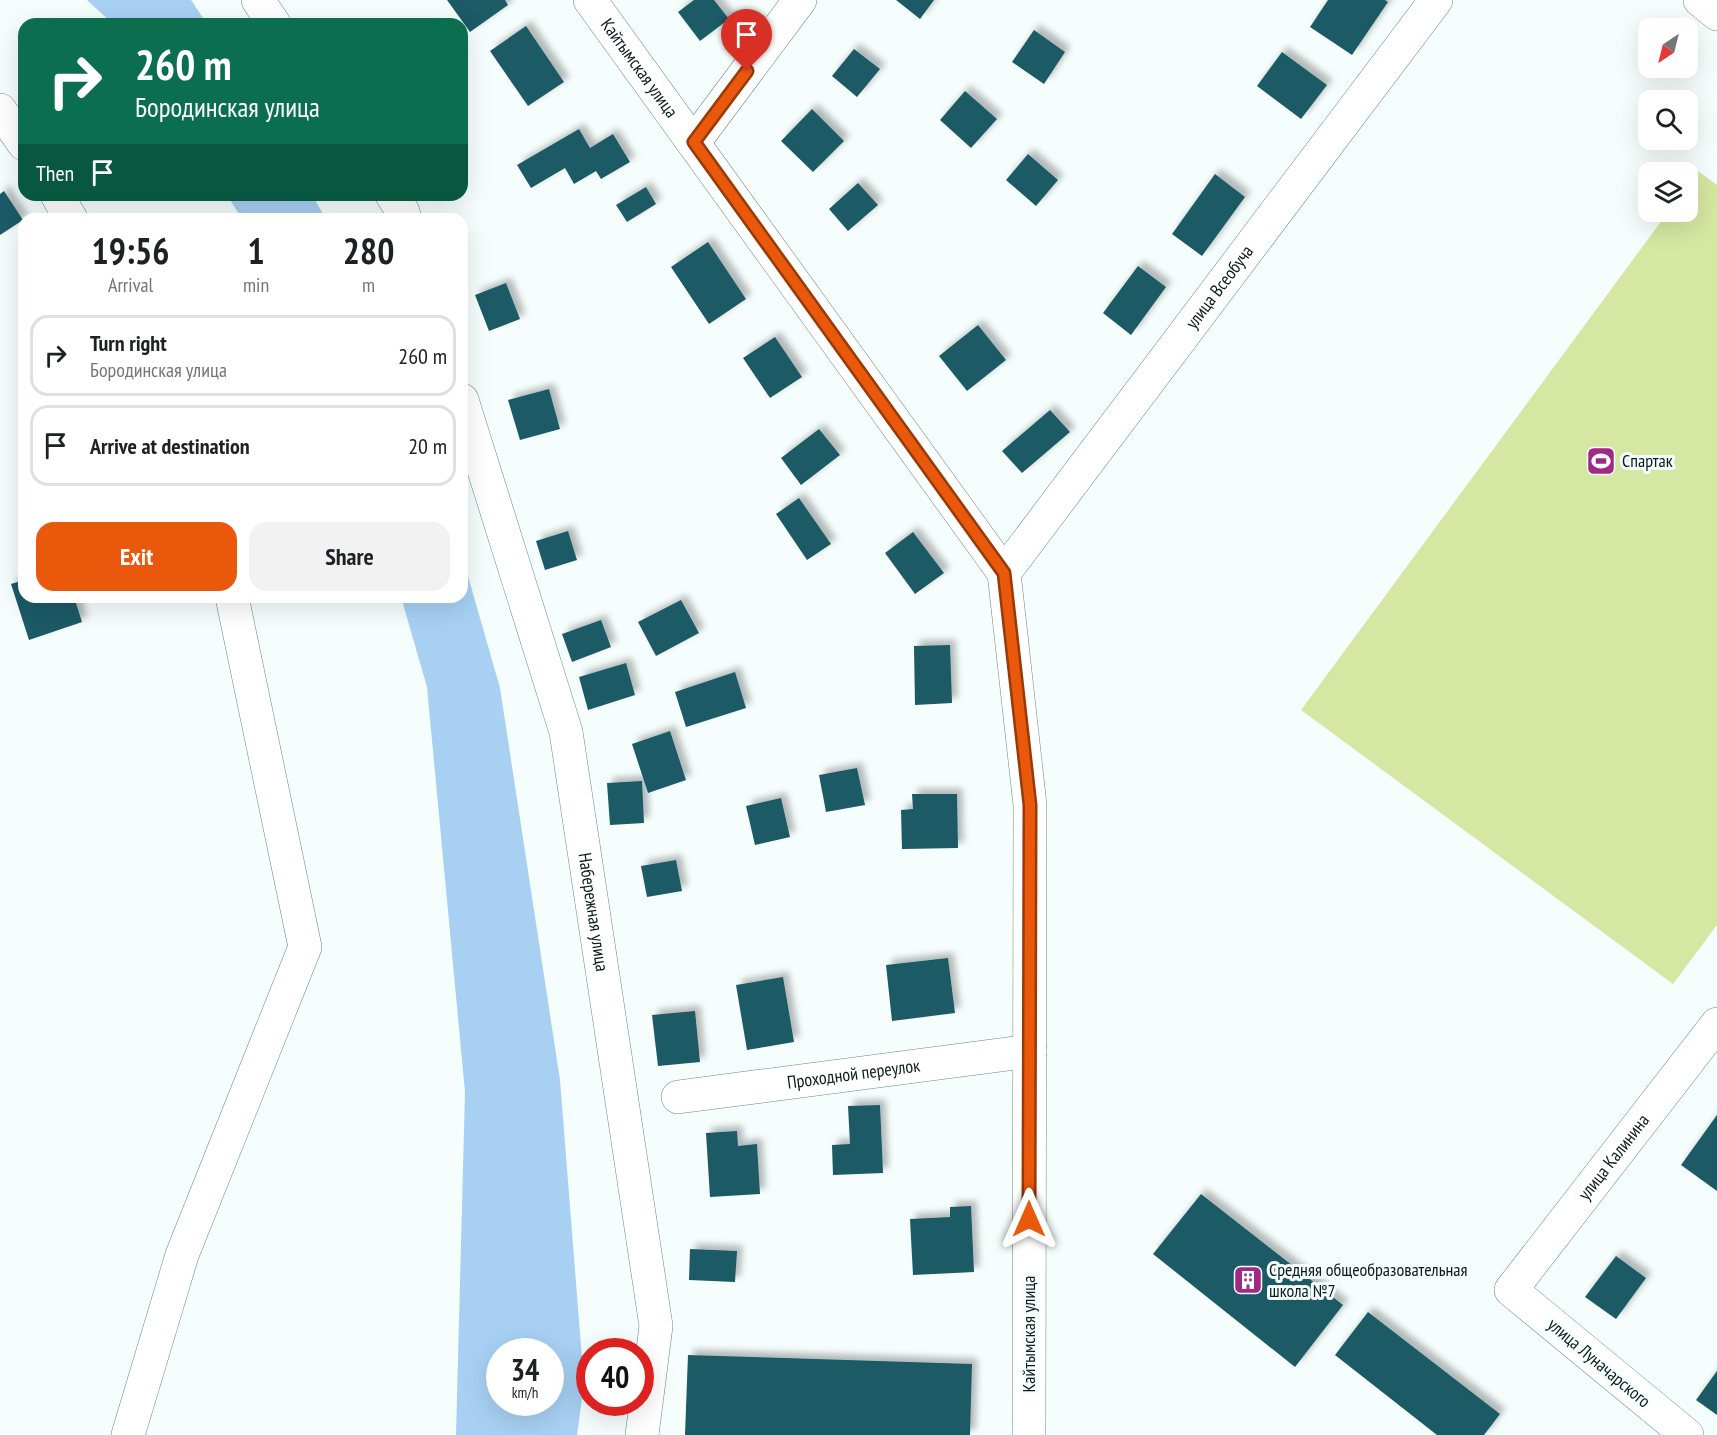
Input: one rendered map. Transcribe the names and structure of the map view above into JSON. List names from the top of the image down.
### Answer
{
  "streets": {
    "street": [
      "Кайтымская улица",
      "улица Всеобуча",
      "Набережная улица",
      "Проходной переулок",
      "улица Калинина",
      "улица Луначарского"
    ]
  },
  "crossings": [
    ["Кайтымская улица", "улица Всеобуча"],
    ["Кайтымская улица", "Проходной переулок"],
    ["улица Калинина", "улица Луначарского"]
  ],
  "places": {
    "sports": ["Спартак"],
    "building": ["Средняя общеобразовательная школа №7"]
  },
  "north": "bottom left",
  "page": {
    "turn": ["260 m", "Бородинская улица"],
    "then": "Then",
    "eta": [
      "19:56",
      "Arrival",
      "1",
      "min",
      "280",
      "m"
    ],
    "list": [
      {
        "name": "Turn right",
        "note": "Бородинская улица",
        "value": "260 m"
      },
      {
        "name": "Arrive at destination",
        "value": "20 m"
      }
    ],
    "buttons": ["Exit", "Share"],
    "speed": "34 km/h",
    "limit": "40"
  }
}
